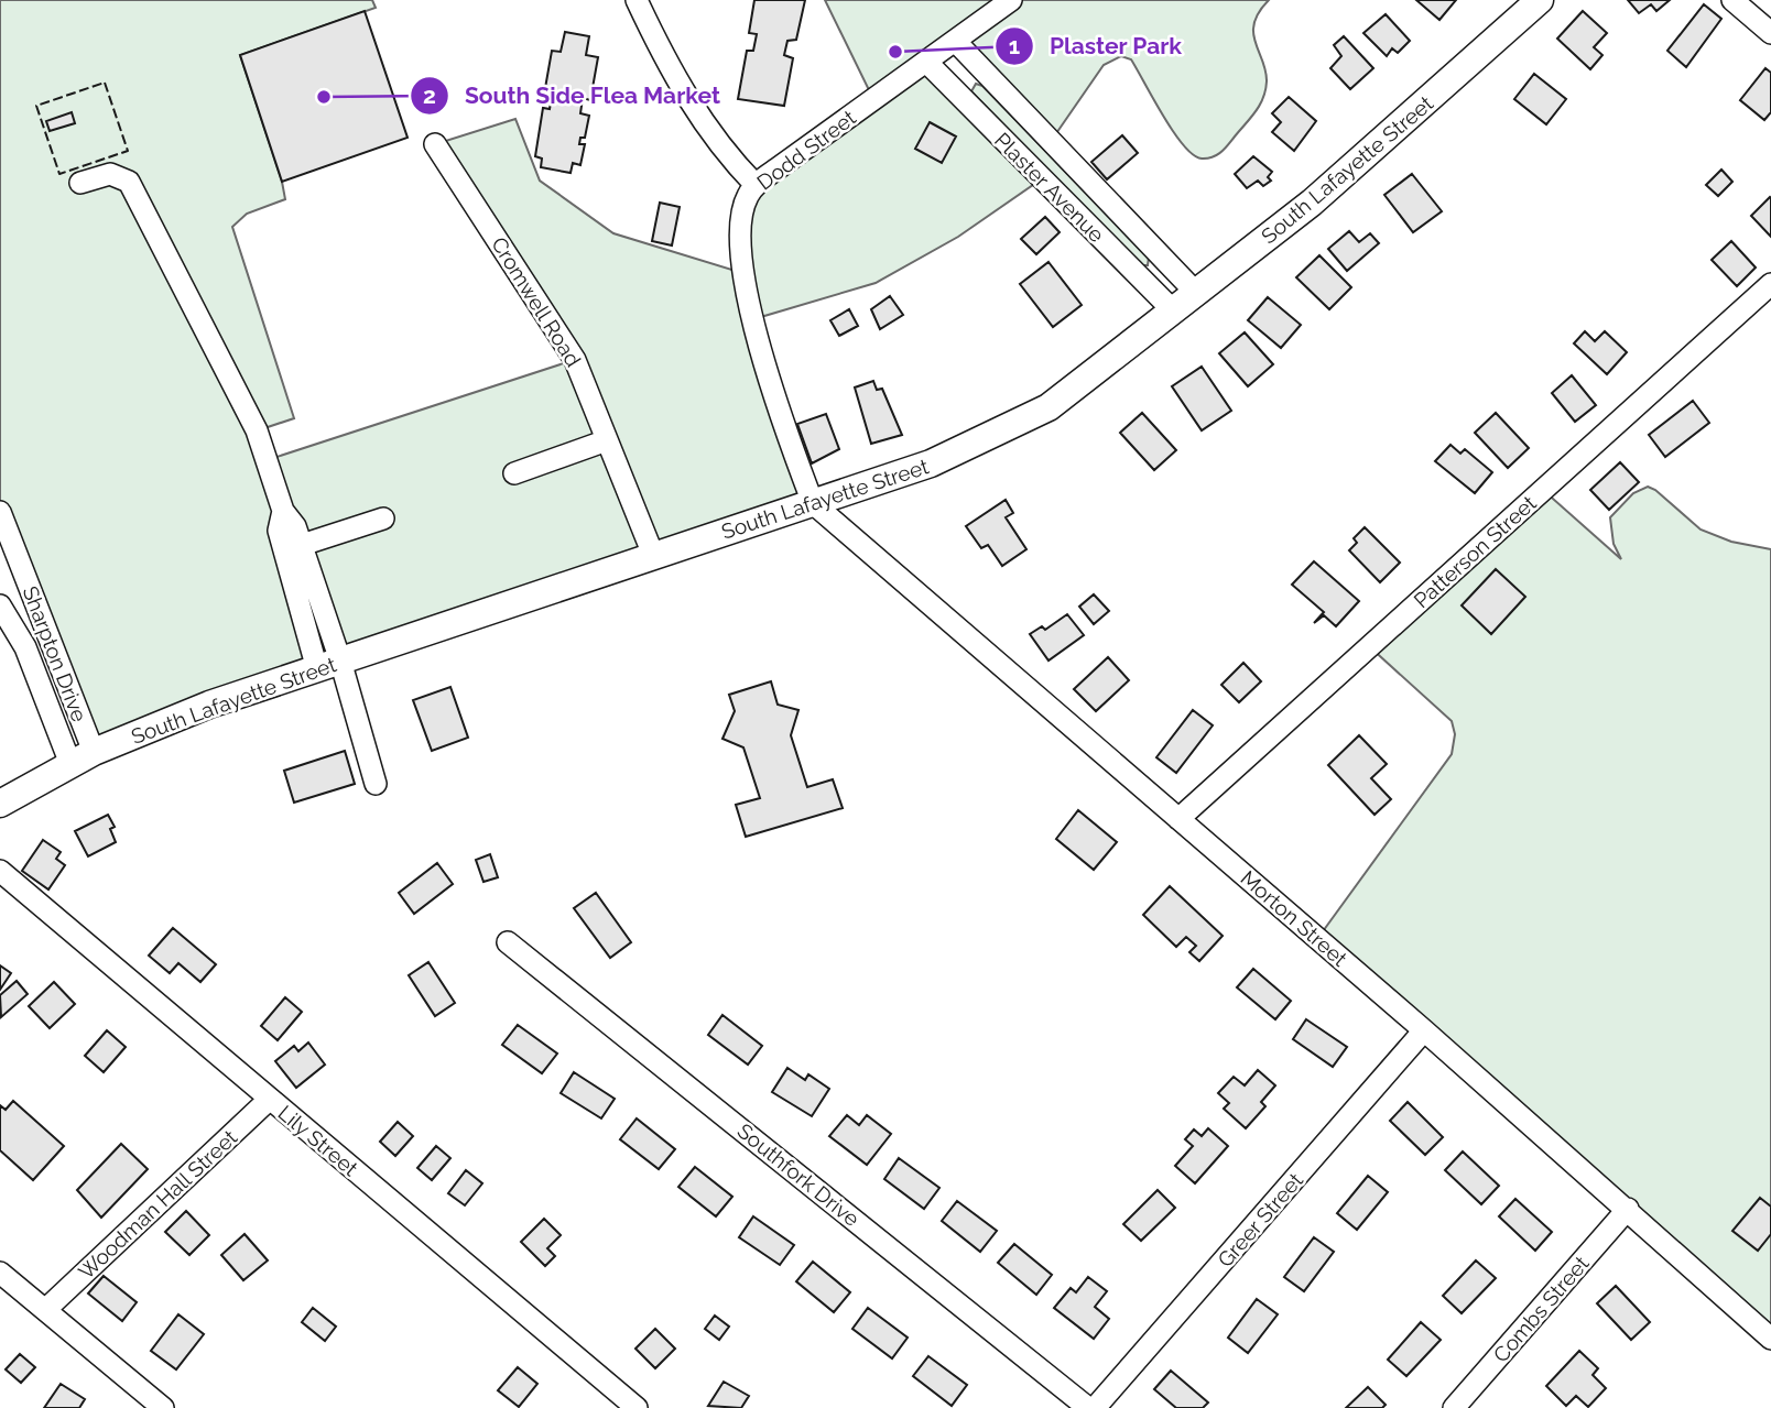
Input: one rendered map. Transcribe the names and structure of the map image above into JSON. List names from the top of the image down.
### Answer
{
  "streets": {
    "main road": ["South Lafayette Street"],
    "street": [
      "Dodd Street",
      "Plaster Avenue",
      "Cromwell Road",
      "Patterson Street",
      "Sharpton Drive",
      "Morton Street",
      "Lily Street",
      "Southfork Drive",
      "Woodman Hall Street",
      "Greer Street",
      "Combs Street"
    ]
  },
  "crossings": [
    ["Dodd Street", "South Lafayette Street"],
    ["Dodd Street", "Plaster Avenue"],
    ["Dodd Street", "Morton Street"],
    ["South Lafayette Street", "Plaster Avenue"],
    ["South Lafayette Street", "Cromwell Road"],
    ["South Lafayette Street", "Sharpton Drive"],
    ["South Lafayette Street", "Morton Street"],
    ["Patterson Street", "Morton Street"],
    ["Morton Street", "Greer Street"],
    ["Morton Street", "Combs Street"],
    ["Lily Street", "Woodman Hall Street"]
  ],
  "places": ["Plaster Park", "South Side Flea Market"]
}
